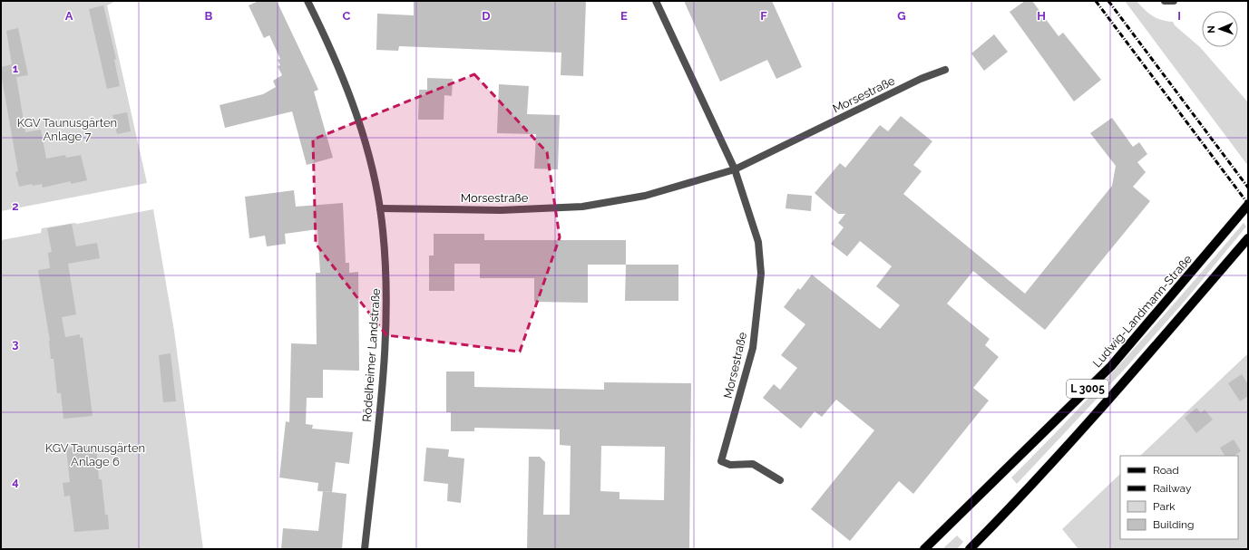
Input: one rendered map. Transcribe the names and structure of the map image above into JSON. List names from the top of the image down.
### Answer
{
  "streets": {
    "main road": ["Ludwig-Landmann-Straße", "L 3005"],
    "street": ["Morsestraße", "Rödelheimer Landstraße"]
  },
  "crossings": [
    ["Morsestraße", "Rödelheimer Landstraße"]
  ],
  "parks": ["KGV Taunusgärten Anlage 7", "KGV Taunusgärten Anlage 6"],
  "legend": [
    "Road",
    "Railway",
    "Park",
    "Building"
  ],
  "north": "left",
  "grid": {
    "columns": [
      "A",
      "B",
      "C",
      "D",
      "E",
      "F",
      "G",
      "H",
      "I"
    ],
    "rows": [
      "1",
      "2",
      "3",
      "4"
    ]
  }
}
